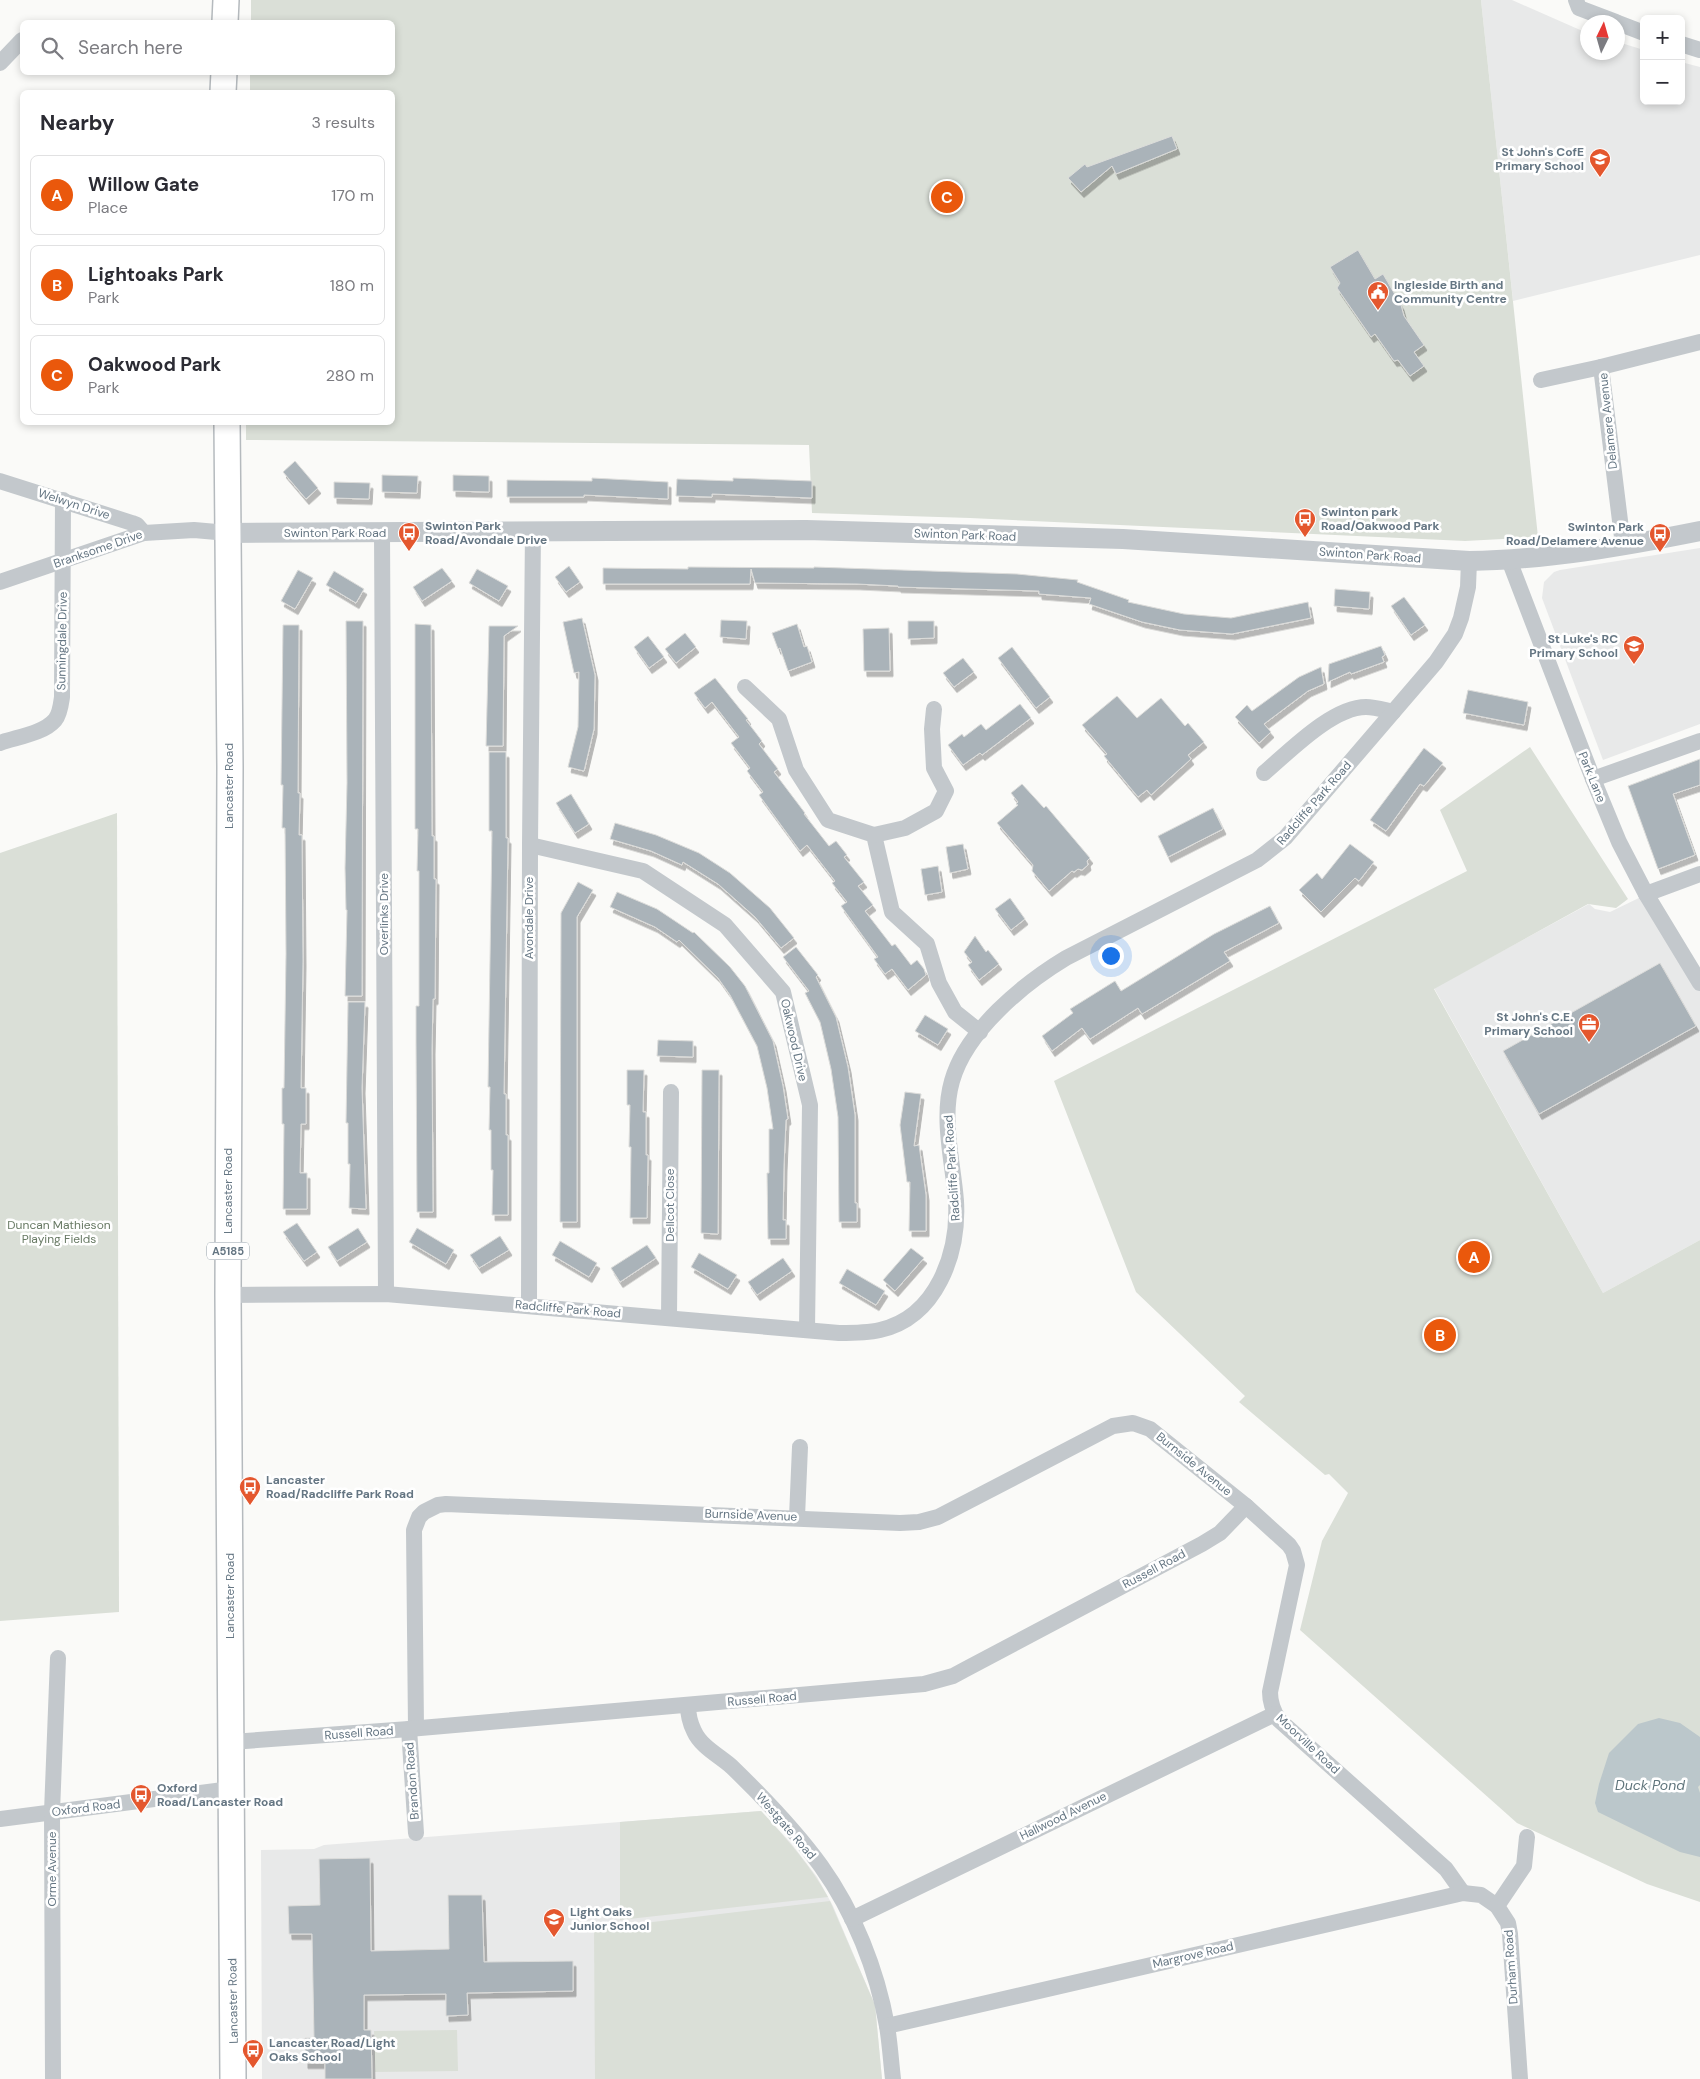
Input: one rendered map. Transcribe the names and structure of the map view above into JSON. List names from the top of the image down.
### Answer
{
  "streets": {
    "main road": ["Lancaster Road", "A5185"],
    "street": [
      "Delamere Avenue",
      "Welwyn Drive",
      "Swinton Park Road",
      "Branksome Drive",
      "Sunningdale Drive",
      "Park Lane",
      "Radcliffe Park Road",
      "Overlinks Drive",
      "Avondale Drive",
      "Oakwood Drive",
      "Dellcot Close",
      "Burnside Avenue",
      "Russell Road",
      "Moorville Road",
      "Brandon Road",
      "Oxford Road",
      "Hallwood Avenue",
      "Westgate Road",
      "Orme Avenue",
      "Margrove Road",
      "Durham Road"
    ]
  },
  "crossings": [
    ["Delamere Avenue", "Swinton Park Road"],
    ["Welwyn Drive", "Branksome Drive"],
    ["Welwyn Drive", "Sunningdale Drive"],
    ["Swinton Park Road", "Branksome Drive"],
    ["Swinton Park Road", "Park Lane"],
    ["Swinton Park Road", "Lancaster Road"],
    ["Swinton Park Road", "Radcliffe Park Road"],
    ["Swinton Park Road", "Overlinks Drive"],
    ["Swinton Park Road", "Avondale Drive"],
    ["Branksome Drive", "Sunningdale Drive"],
    ["Branksome Drive", "Lancaster Road"],
    ["Lancaster Road", "Radcliffe Park Road"],
    ["Lancaster Road", "Russell Road"],
    ["Lancaster Road", "Oxford Road"],
    ["Radcliffe Park Road", "Overlinks Drive"],
    ["Radcliffe Park Road", "Avondale Drive"],
    ["Radcliffe Park Road", "Oakwood Drive"],
    ["Radcliffe Park Road", "Dellcot Close"],
    ["Avondale Drive", "Oakwood Drive"],
    ["Burnside Avenue", "Russell Road"],
    ["Burnside Avenue", "Moorville Road"],
    ["Burnside Avenue", "Brandon Road"],
    ["Russell Road", "Moorville Road"],
    ["Russell Road", "Brandon Road"],
    ["Russell Road", "Westgate Road"],
    ["Moorville Road", "Hallwood Avenue"],
    ["Moorville Road", "Margrove Road"],
    ["Oxford Road", "Orme Avenue"],
    ["Hallwood Avenue", "Westgate Road"],
    ["Westgate Road", "Margrove Road"],
    ["Margrove Road", "Durham Road"]
  ],
  "water": ["Duck Pond"],
  "parks": ["Duncan Mathieson Playing Fields"],
  "places": {
    "school or university": ["St John's CofE Primary School", "St Luke's RC Primary School", "Light Oaks Junior School"],
    "public building": ["Ingleside Birth and Community Centre"],
    "bus stop": [
      "Swinton park Road/Oakwood Park",
      "Swinton Park Road/Avondale Drive",
      "Swinton Park Road/Delamere Avenue",
      "Lancaster Road/Radcliffe Park Road",
      "Oxford Road/Lancaster Road",
      "Lancaster Road/Light Oaks School"
    ],
    "office": ["St John's C.E. Primary School"]
  },
  "north": "top",
  "page": {
    "map_buttons": ["+", "−"],
    "search": "Search here",
    "heading": ["Nearby", "3 results"],
    "list": [
      {
        "mark": "A",
        "name": "Willow Gate",
        "note": "Place",
        "value": "170 m"
      },
      {
        "mark": "B",
        "name": "Lightoaks Park",
        "note": "Park",
        "value": "180 m"
      },
      {
        "mark": "C",
        "name": "Oakwood Park",
        "note": "Park",
        "value": "280 m"
      }
    ],
    "pins": ["C", "A", "B"]
  }
}
